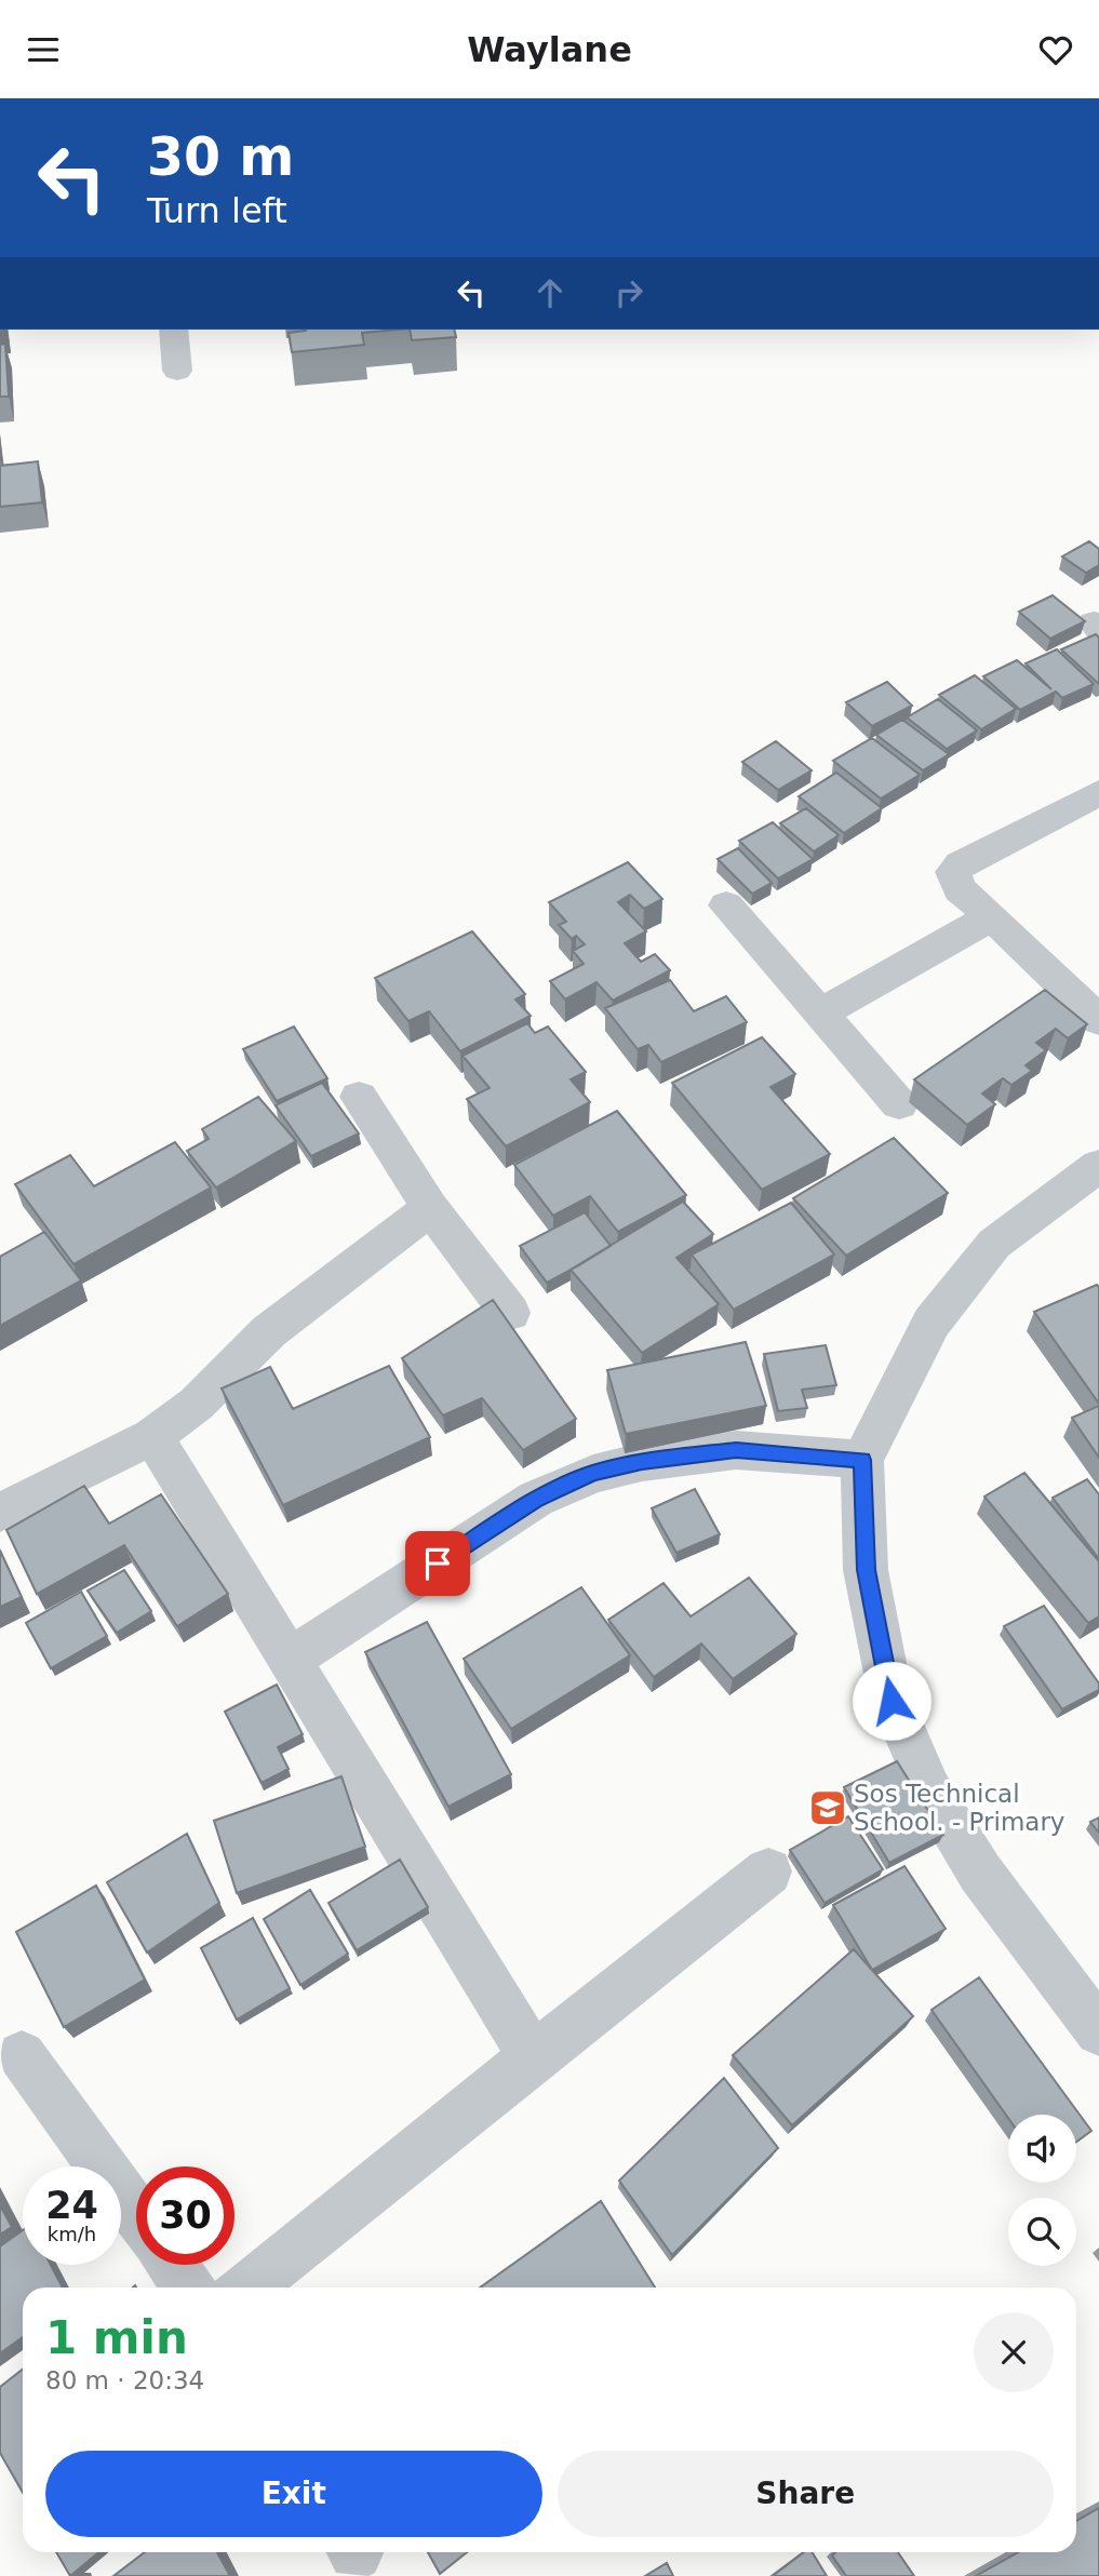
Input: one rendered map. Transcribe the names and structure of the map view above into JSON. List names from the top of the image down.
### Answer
{
  "places": {
    "school or university": ["Sos Technical School. - Primary"]
  },
  "page": {
    "header": "Waylane",
    "turn": ["30 m", "Turn left"],
    "speed": "24 km/h",
    "limit": "30",
    "heading": ["1 min", "80 m · 20:34"],
    "buttons": ["Exit", "Share"]
  }
}
